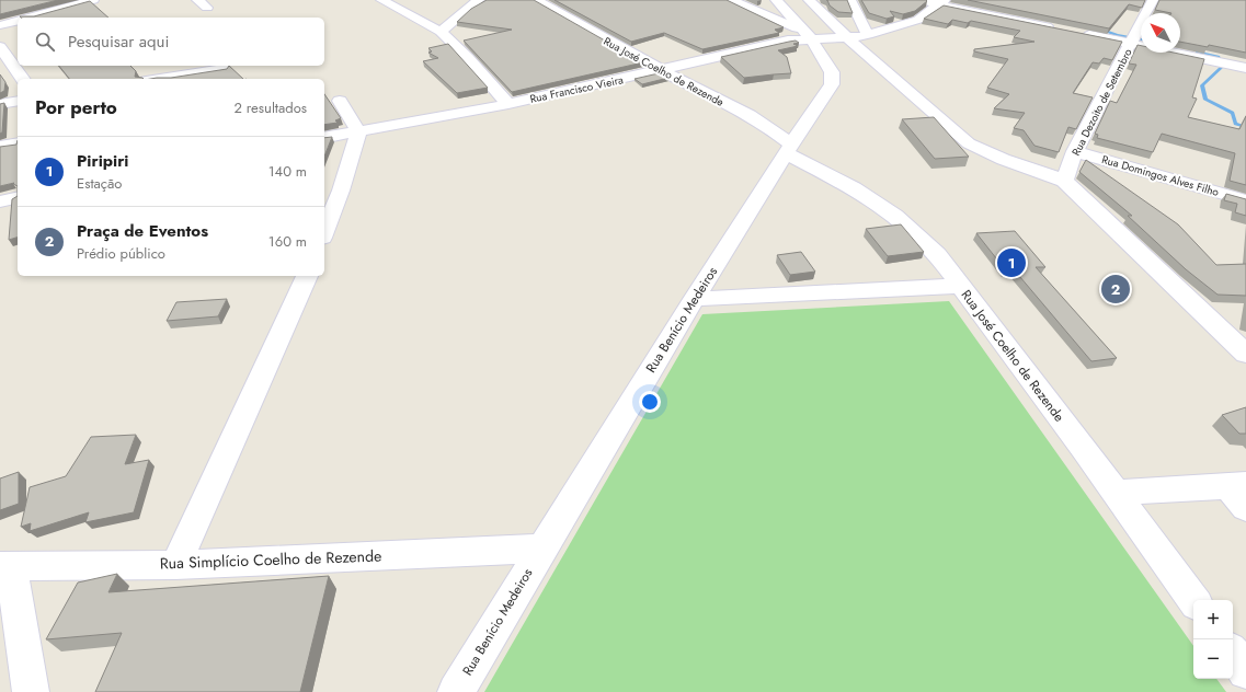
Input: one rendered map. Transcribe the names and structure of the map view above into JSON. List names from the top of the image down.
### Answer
{
  "streets": {
    "street": [
      "Rua José Coelho de Rezende",
      "Rua Francisco Vieira",
      "Rua Dezoito de Setembro",
      "Rua Domingos Alves Filho",
      "Rua Benício Medeiros",
      "Rua Simplício Coelho de Rezende"
    ]
  },
  "crossings": [
    ["Rua José Coelho de Rezende", "Rua Francisco Vieira"],
    ["Rua José Coelho de Rezende", "Rua Benício Medeiros"],
    ["Rua Francisco Vieira", "Rua Benício Medeiros"],
    ["Rua Dezoito de Setembro", "Rua Domingos Alves Filho"],
    ["Rua Benício Medeiros", "Rua Simplício Coelho de Rezende"]
  ],
  "north": "top left",
  "page": {
    "search": "Pesquisar aqui",
    "heading": ["Por perto", "2 resultados"],
    "list": [
      {
        "mark": "1",
        "name": "Piripiri",
        "note": "Estação",
        "value": "140 m"
      },
      {
        "mark": "2",
        "name": "Praça de Eventos",
        "note": "Prédio público",
        "value": "160 m"
      }
    ],
    "pins": ["1", "2"],
    "map_buttons": ["+", "−"]
  }
}
